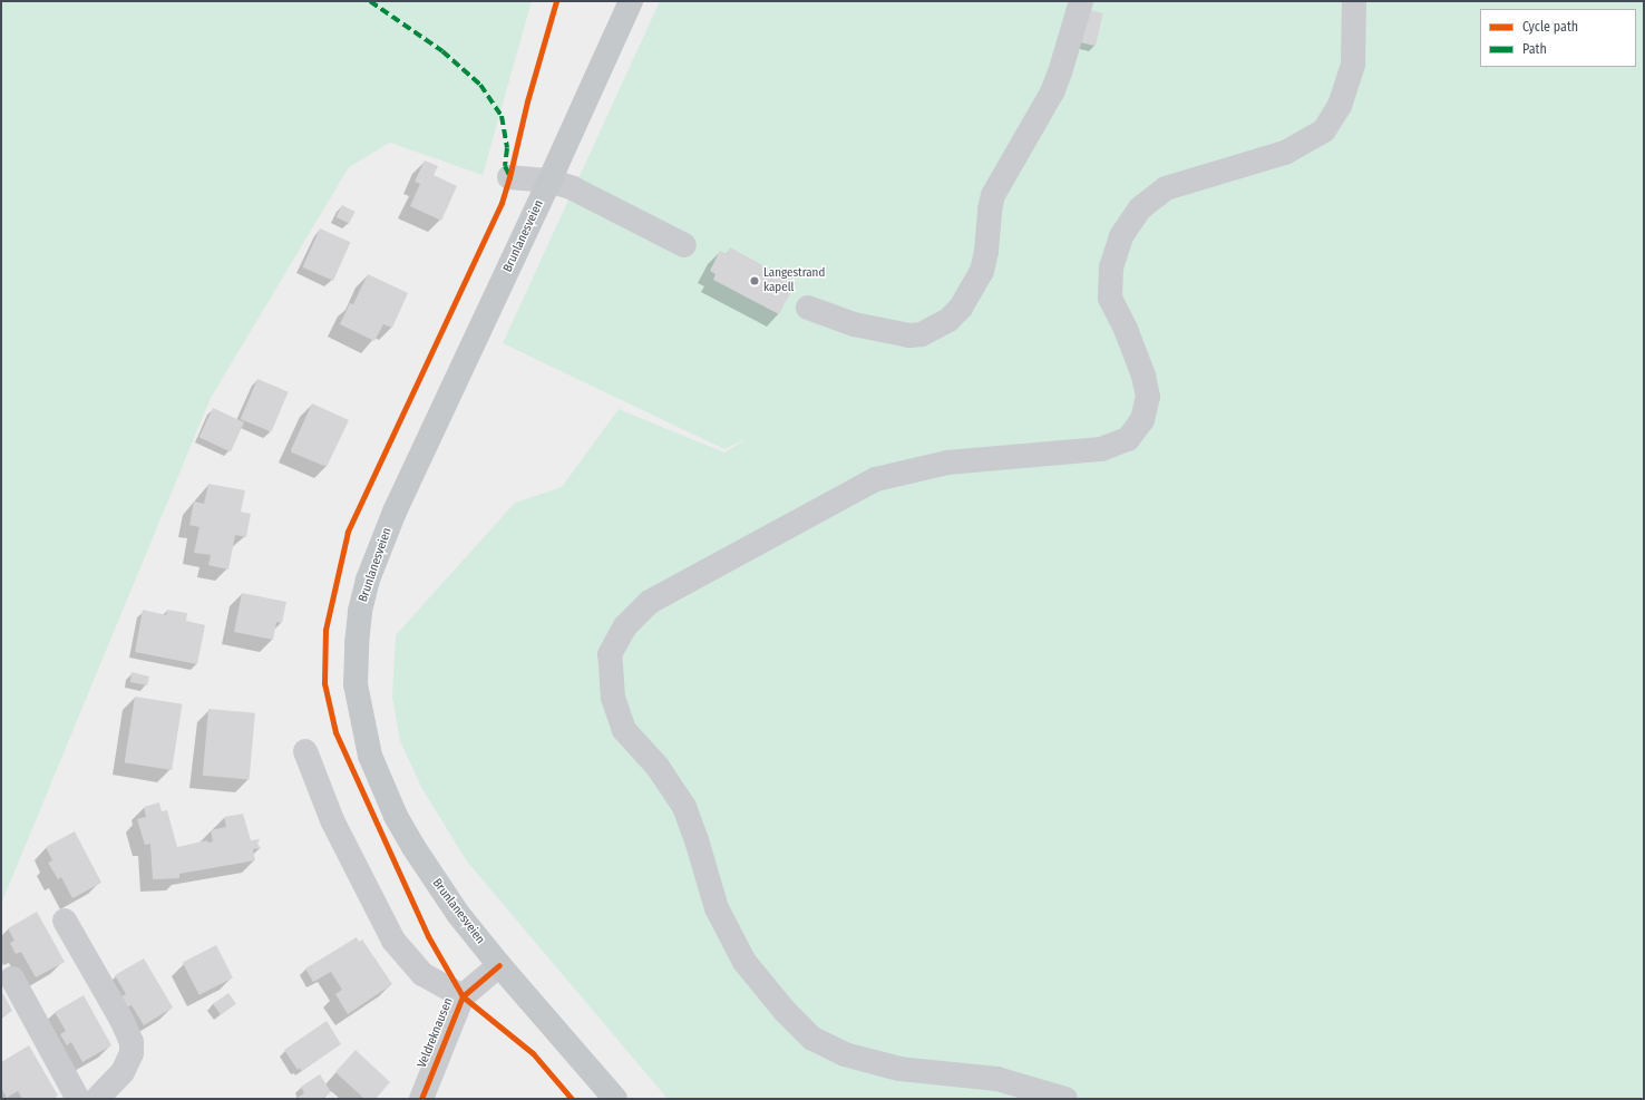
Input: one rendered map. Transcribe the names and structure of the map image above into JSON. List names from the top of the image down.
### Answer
{
  "streets": {
    "main road": ["Brunlanesveien"],
    "street": ["Veldreknausen"]
  },
  "crossings": [
    ["Brunlanesveien", "Veldreknausen"]
  ],
  "places": ["Langestrand kapell"],
  "legend": ["Cycle path", "Path"]
}
